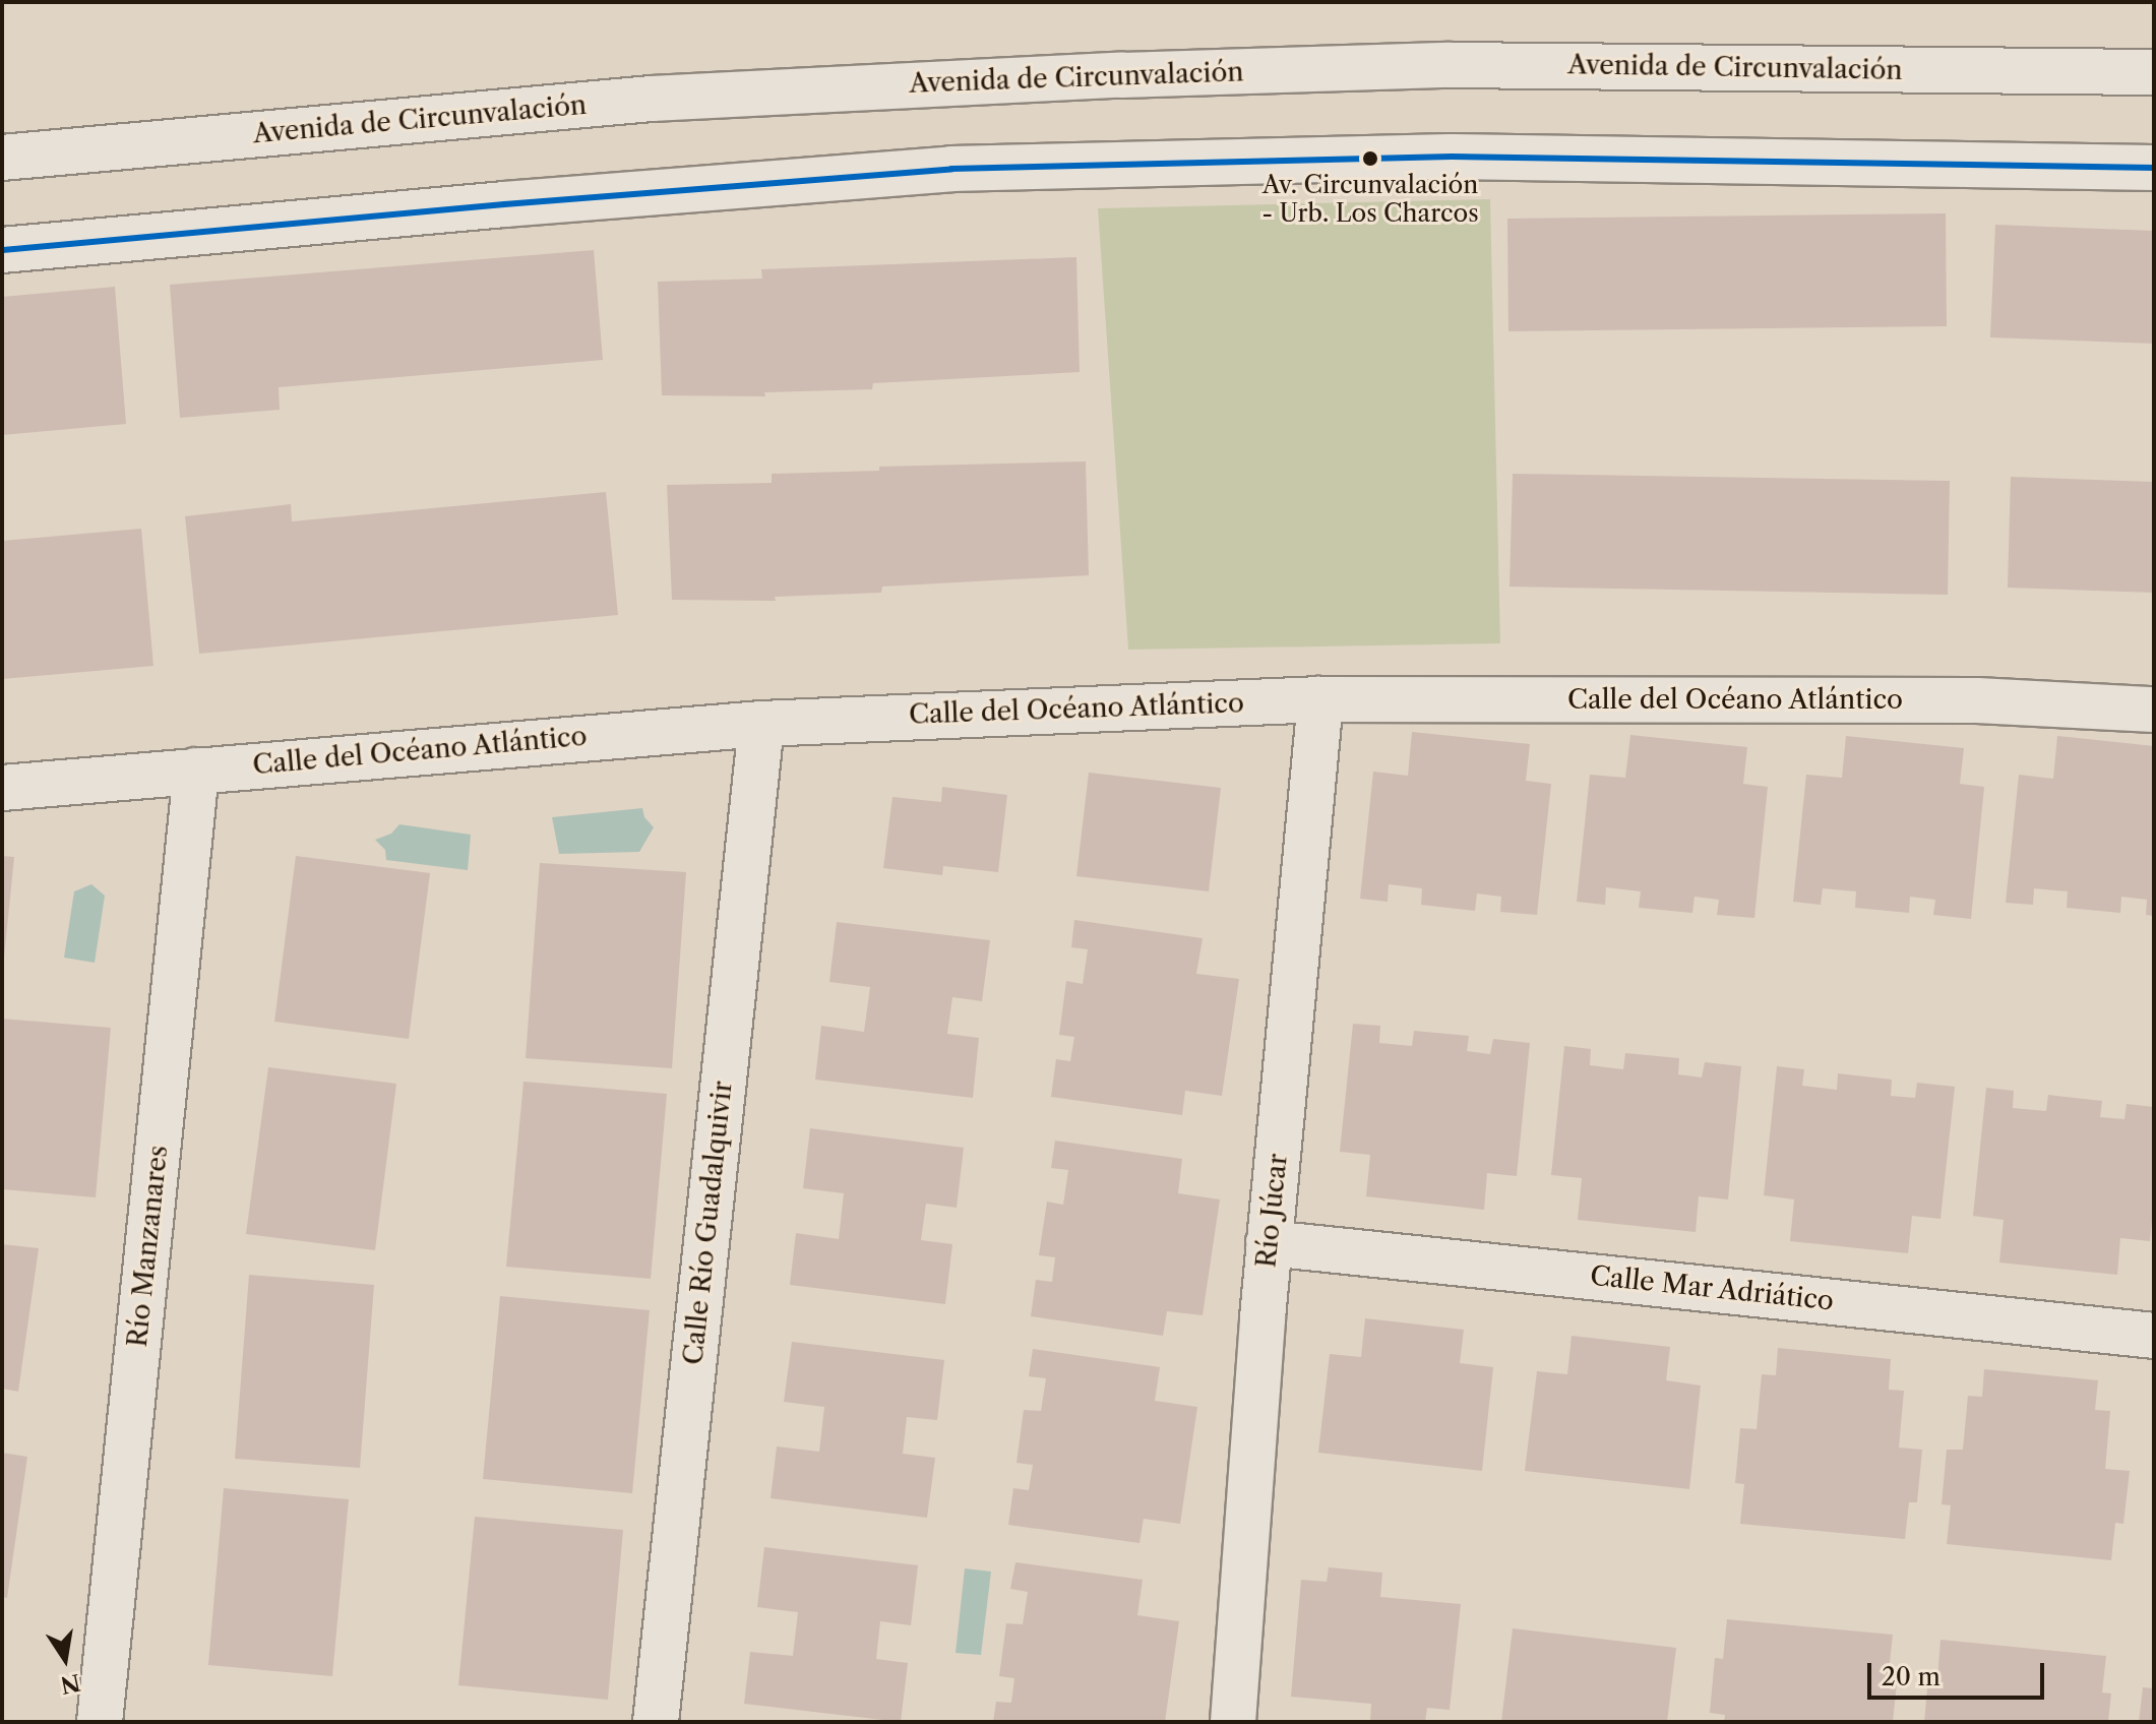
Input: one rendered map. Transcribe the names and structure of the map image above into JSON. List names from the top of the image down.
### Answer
{
  "streets": {
    "street": [
      "Avenida de Circunvalación",
      "Calle del Océano Atlántico",
      "Río Júcar",
      "Calle Río Guadalquivir",
      "Río Manzanares",
      "Calle Mar Adriático"
    ]
  },
  "crossings": [
    ["Calle del Océano Atlántico", "Río Júcar"],
    ["Calle del Océano Atlántico", "Calle Río Guadalquivir"],
    ["Calle del Océano Atlántico", "Río Manzanares"],
    ["Río Júcar", "Calle Mar Adriático"]
  ],
  "places": ["Av. Circunvalación - Urb. Los Charcos"],
  "scale_bar": "20 m",
  "north": "bottom"
}
